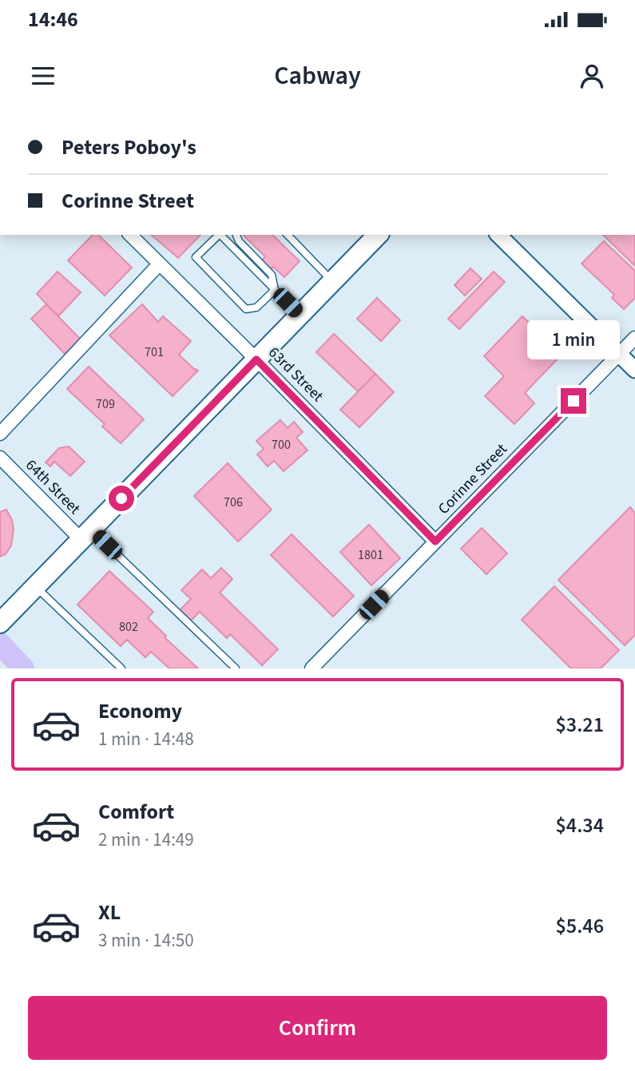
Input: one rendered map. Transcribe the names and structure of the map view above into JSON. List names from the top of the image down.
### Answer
{
  "streets": {
    "street": ["63rd Street", "Corinne Street", "64th Street"]
  },
  "crossings": [
    ["63rd Street", "Corinne Street"]
  ],
  "house_numbers": [
    "701",
    "709",
    "700",
    "706",
    "1801",
    "802"
  ],
  "page": {
    "status": "14:46",
    "header": "Cabway",
    "banner": ["Peters Poboy's", "Corinne Street"],
    "bubble": "1 min",
    "list": [
      {
        "name": "Economy",
        "note": "1 min · 14:48",
        "value": "$3.21"
      },
      {
        "name": "Comfort",
        "note": "2 min · 14:49",
        "value": "$4.34"
      },
      {
        "name": "XL",
        "note": "3 min · 14:50",
        "value": "$5.46"
      }
    ],
    "buttons": "Confirm"
  }
}
